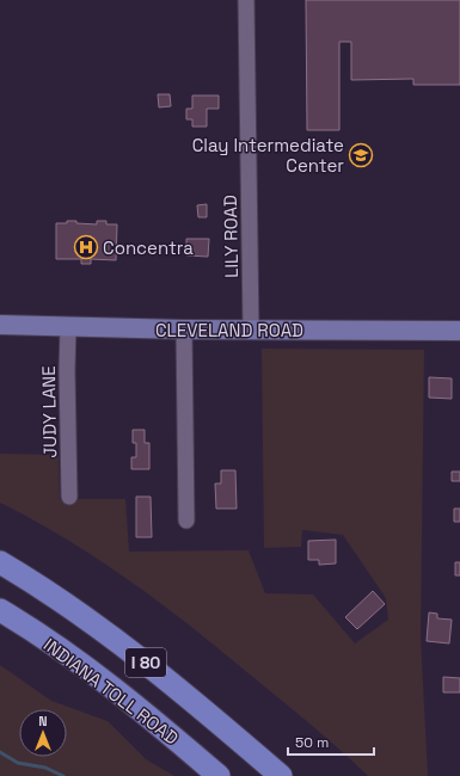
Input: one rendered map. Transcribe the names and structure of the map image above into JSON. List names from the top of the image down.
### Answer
{
  "streets": {
    "highway": ["I 80", "INDIANA TOLL ROAD"],
    "main road": ["CLEVELAND ROAD"],
    "street": ["LILY ROAD", "JUDY LANE"]
  },
  "crossings": [
    ["LILY ROAD", "CLEVELAND ROAD"],
    ["CLEVELAND ROAD", "JUDY LANE"]
  ],
  "places": {
    "school or university": ["Clay Intermediate Center"],
    "hospital": ["Concentra"]
  },
  "scale_bar": "50 m",
  "north": "top"
}
